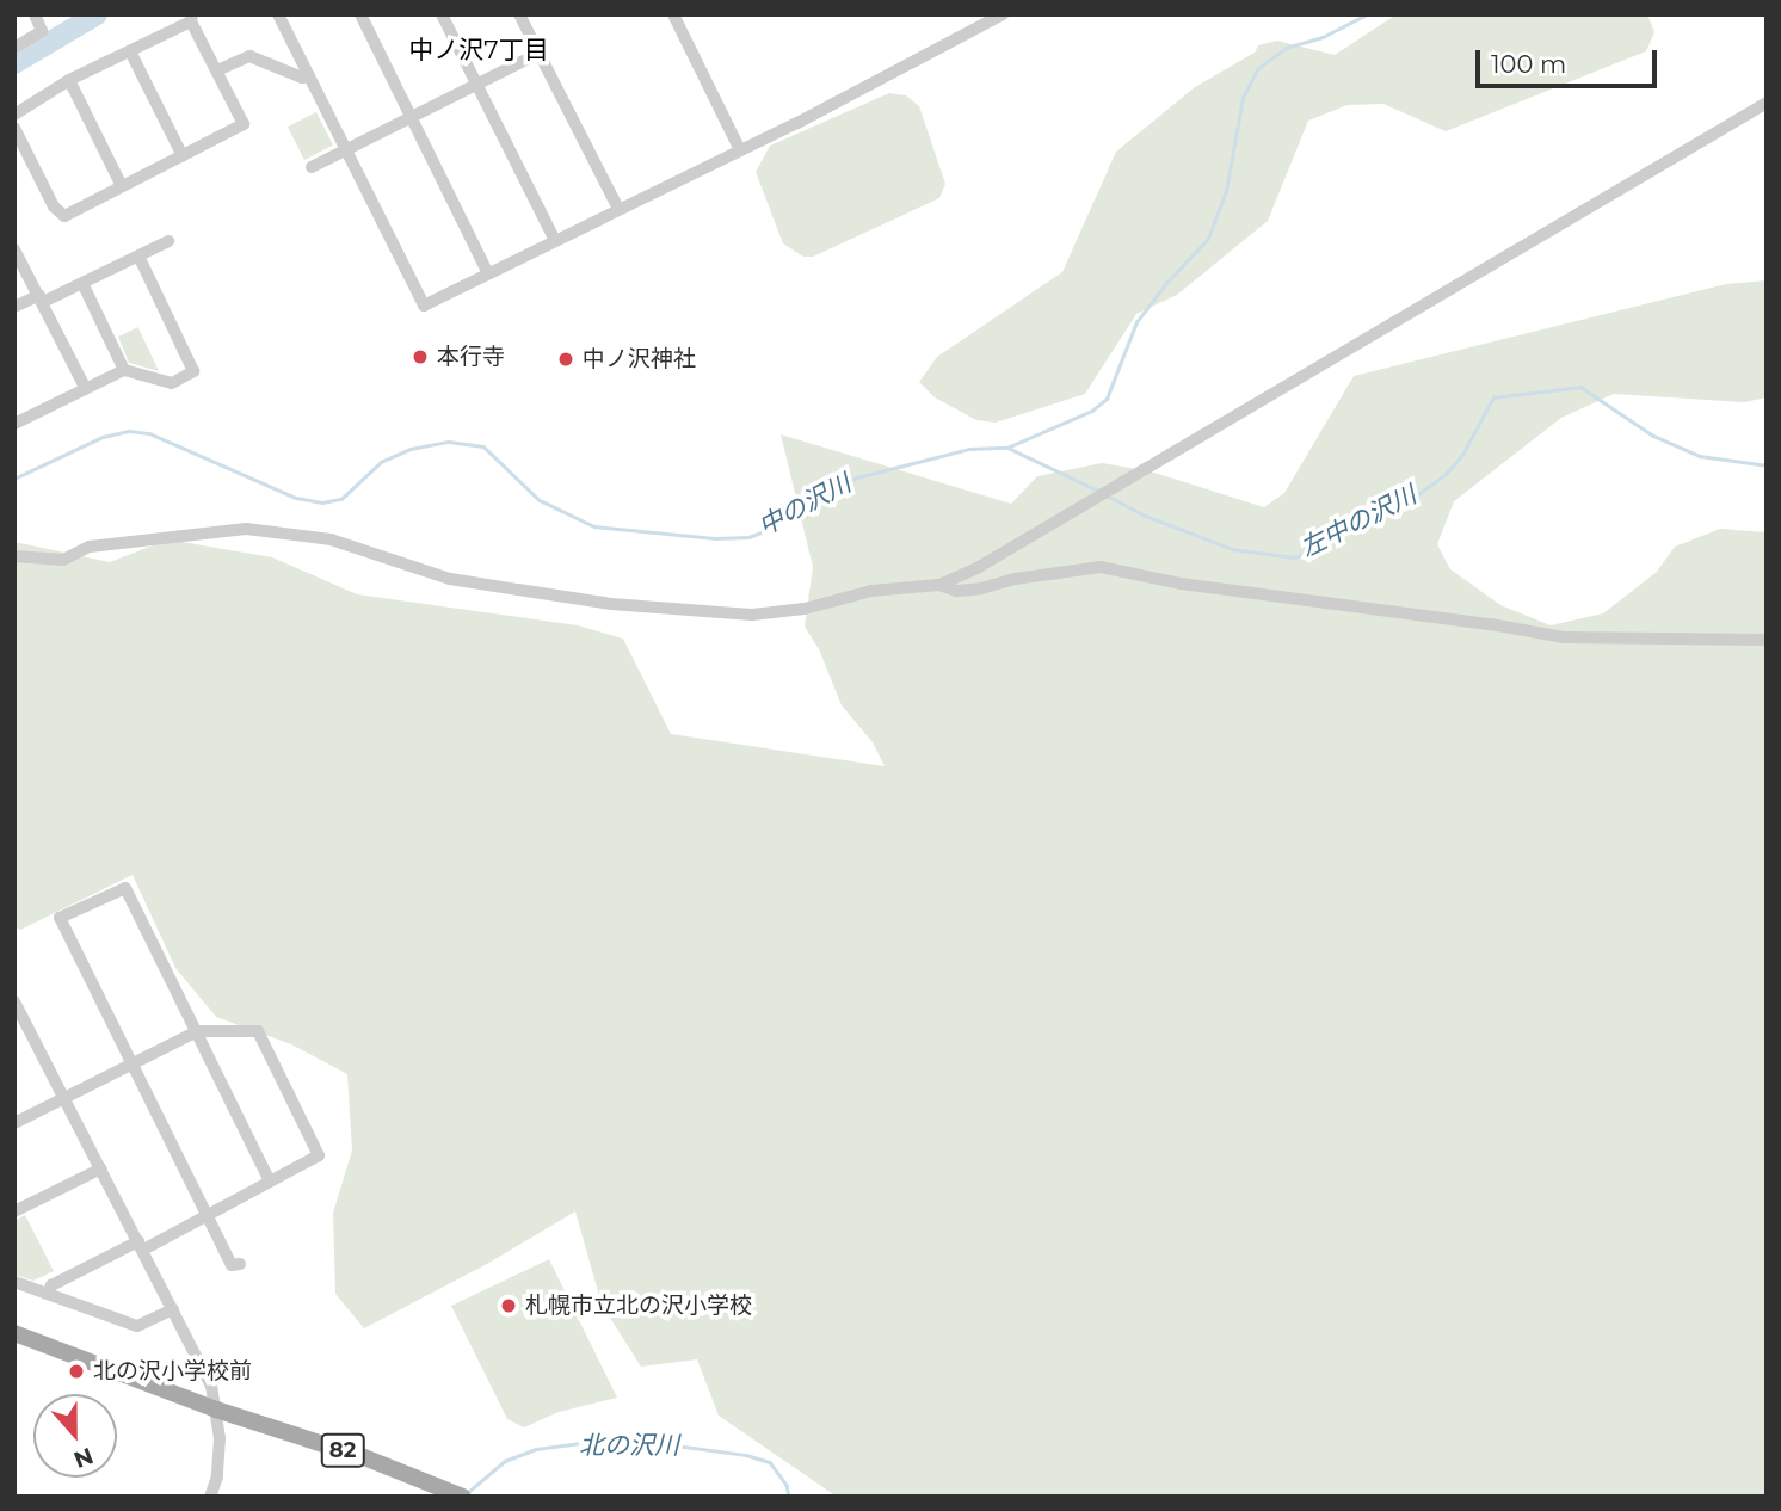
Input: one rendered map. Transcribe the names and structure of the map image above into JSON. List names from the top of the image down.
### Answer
{
  "streets": {
    "main road": ["82"]
  },
  "districts": ["中ノ沢7丁目"],
  "water": ["中の沢川", "左中の沢川", "北の沢川"],
  "places": [
    "本行寺",
    "中ノ沢神社",
    "札幌市立北の沢小学校",
    "北の沢小学校前"
  ],
  "scale_bar": "100 m",
  "north": "bottom"
}
